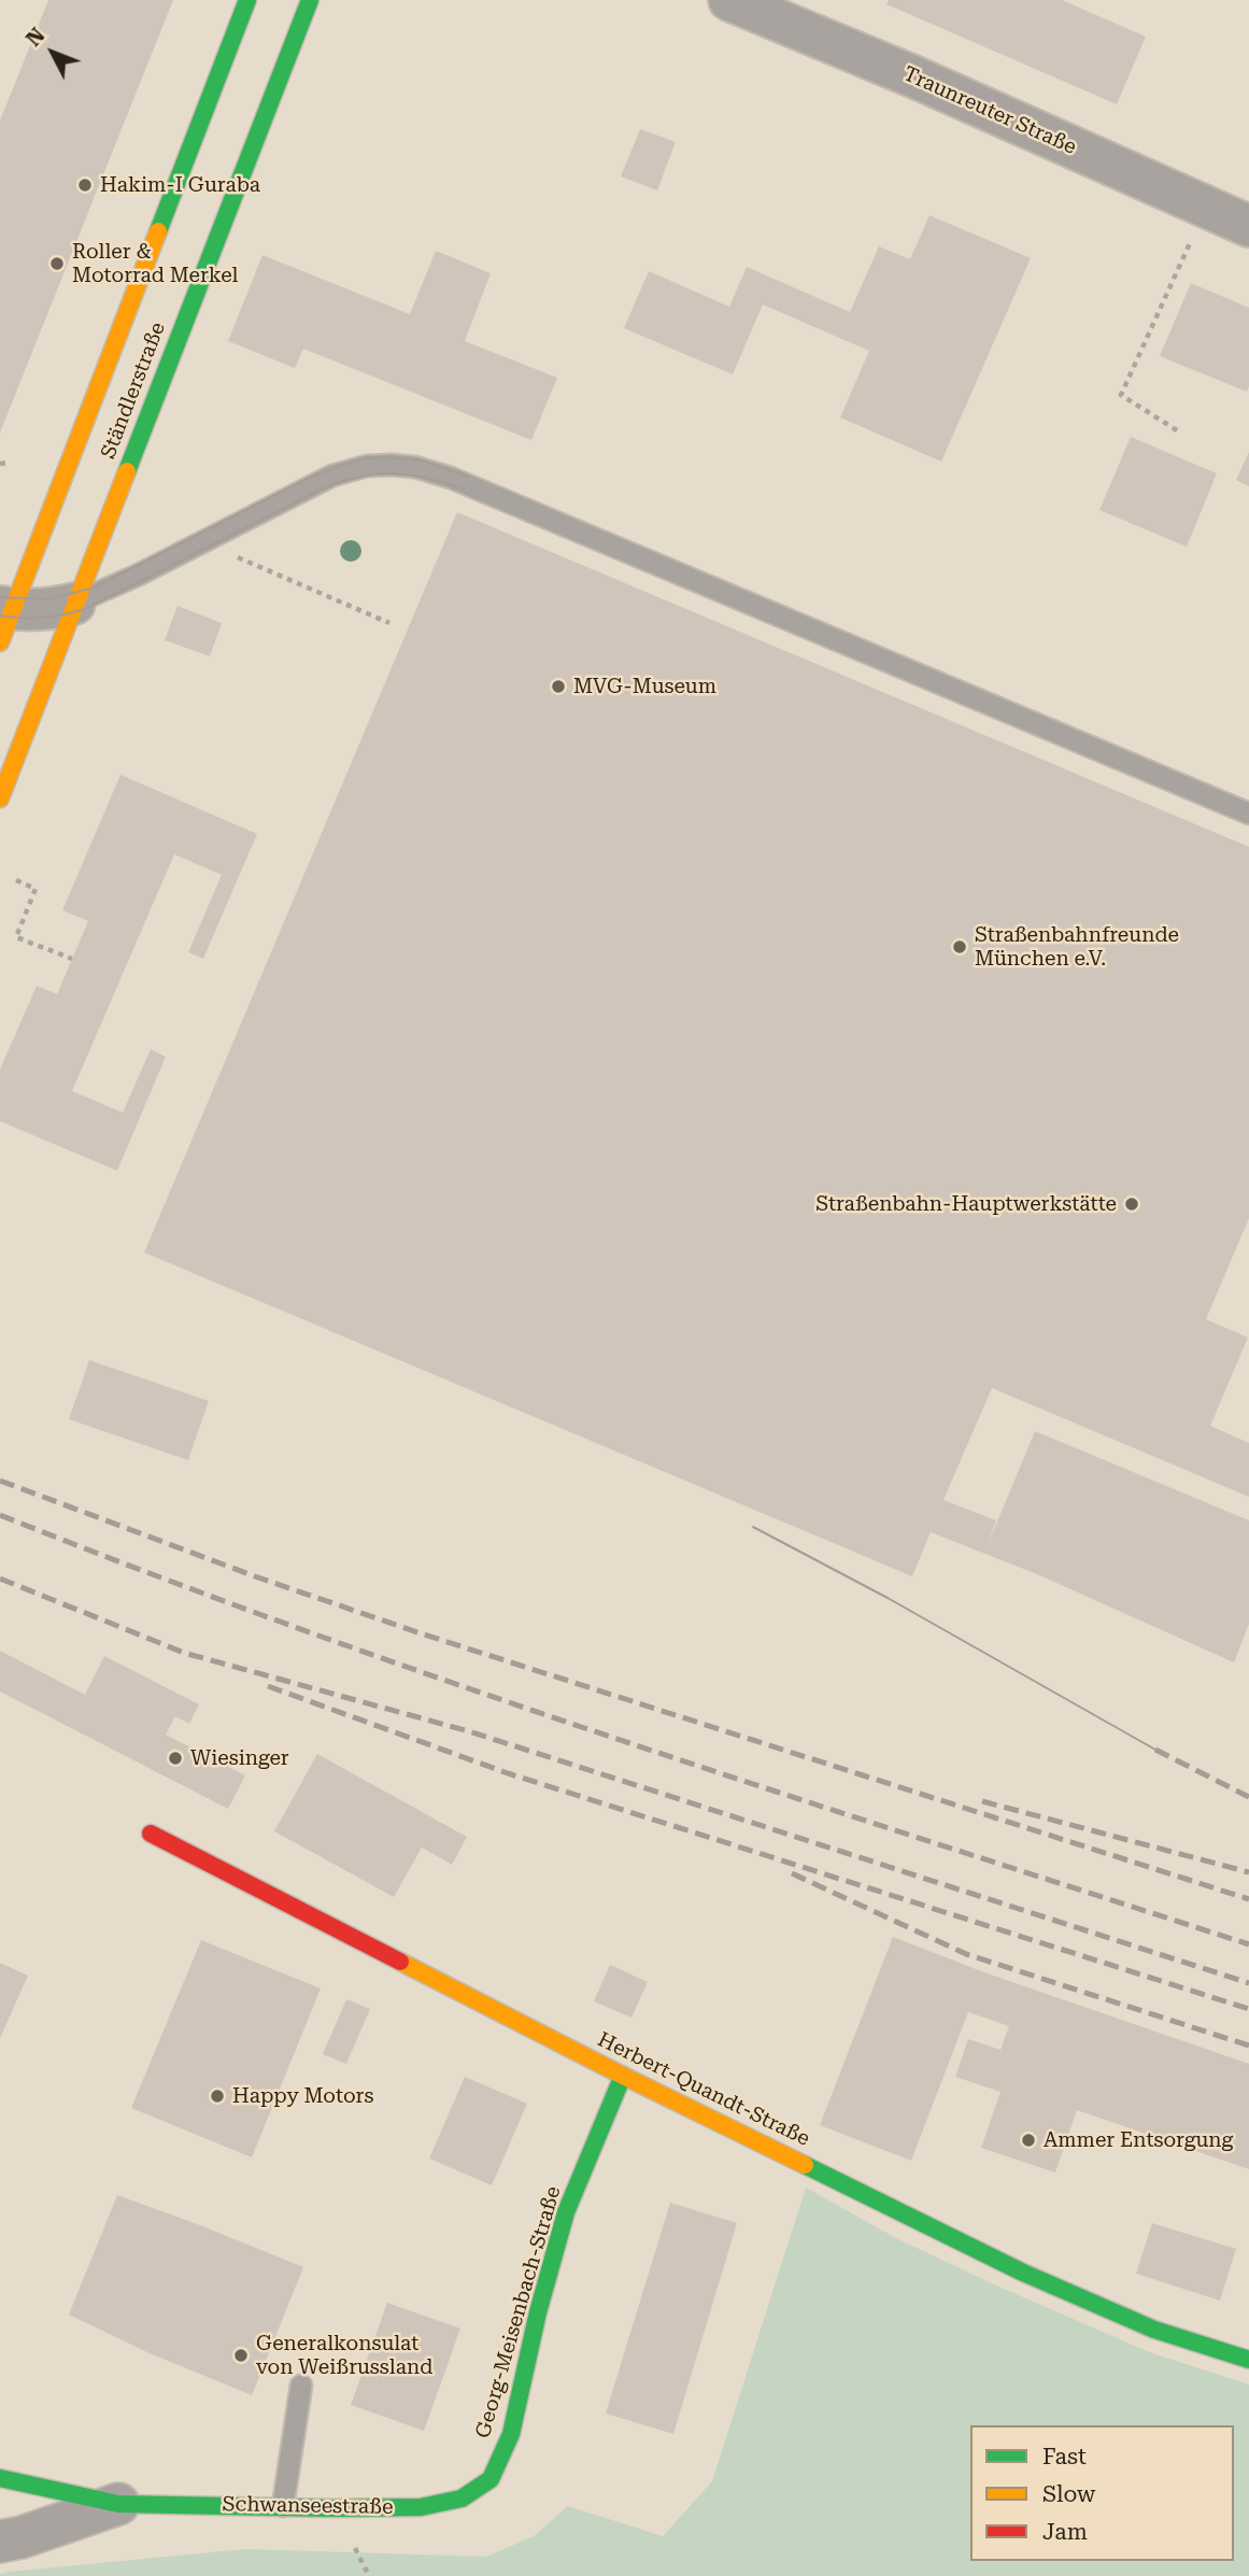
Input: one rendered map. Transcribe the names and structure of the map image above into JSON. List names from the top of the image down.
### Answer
{
  "streets": {
    "street": [
      "Traunreuter Straße",
      "Ständlerstraße",
      "Herbert-Quandt-Straße",
      "Georg-Meisenbach-Straße",
      "Schwanseestraße"
    ]
  },
  "crossings": [
    ["Herbert-Quandt-Straße", "Georg-Meisenbach-Straße"],
    ["Georg-Meisenbach-Straße", "Schwanseestraße"]
  ],
  "places": [
    "Hakim-I Guraba",
    "Roller & Motorrad Merkel",
    "MVG-Museum",
    "Straßenbahnfreunde München e.V.",
    "Straßenbahn-Hauptwerkstätte",
    "Wiesinger",
    "Happy Motors",
    "Ammer Entsorgung",
    "Generalkonsulat von Weißrussland"
  ],
  "legend": ["Fast", "Slow", "Jam"],
  "north": "top left"
}
